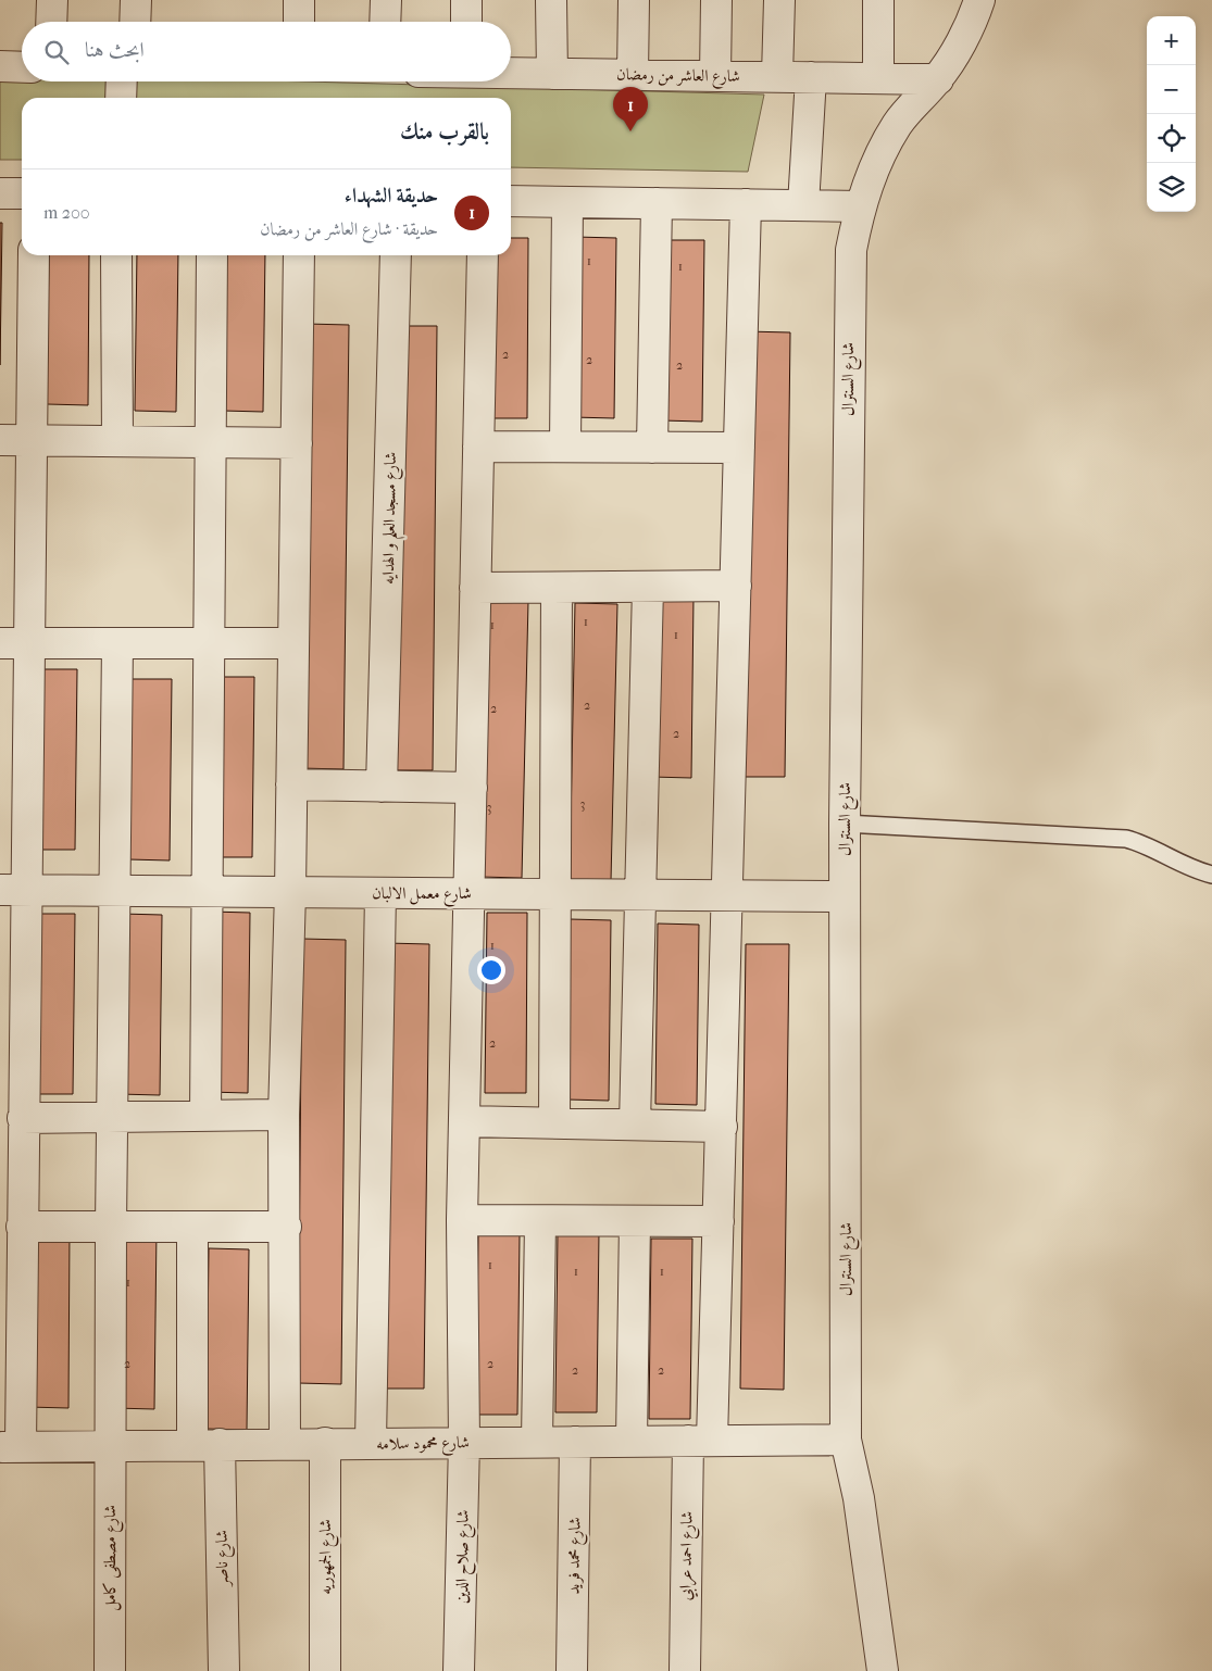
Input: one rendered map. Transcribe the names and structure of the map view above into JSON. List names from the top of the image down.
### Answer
{
  "streets": {
    "street": [
      "شارع العاشر من رمضان",
      "شارع السنترال",
      "شارع مسجد العلم و الهدايه",
      "شارع معمل الالبان",
      "شارع محمود سلامه",
      "شارع محمد فريد",
      "شارع احمد عرابي",
      "شارع الجمهوريه",
      "شارع صلاح الدين",
      "شارع مصطفى كامل",
      "شارع ناصر"
    ]
  },
  "crossings": [
    ["شارع العاشر من رمضان", "شارع السنترال"],
    ["شارع السنترال", "شارع معمل الالبان"],
    ["شارع السنترال", "شارع محمود سلامه"],
    ["شارع معمل الالبان", "شارع احمد عرابي"],
    ["شارع معمل الالبان", "شارع صلاح الدين"],
    ["شارع معمل الالبان", "شارع مصطفى كامل"],
    ["شارع محمود سلامه", "شارع محمد فريد"],
    ["شارع محمود سلامه", "شارع احمد عرابي"],
    ["شارع محمود سلامه", "شارع الجمهوريه"],
    ["شارع محمود سلامه", "شارع صلاح الدين"],
    ["شارع محمود سلامه", "شارع مصطفى كامل"],
    ["شارع محمود سلامه", "شارع ناصر"]
  ],
  "house_numbers": [
    "1",
    "1",
    "2",
    "2",
    "2",
    "1",
    "1",
    "1",
    "2",
    "2",
    "2",
    "3",
    "3",
    "1",
    "2",
    "1",
    "1",
    "1",
    "1",
    "2",
    "2",
    "2",
    "2"
  ],
  "page": {
    "map_buttons": ["+", "−"],
    "search": "ابحث هنا",
    "pins": "1",
    "heading": "بالقرب منك",
    "list": [
      {
        "mark": "1",
        "name": "حديقة الشهداء",
        "note": "حديقة · شارع العاشر من رمضان",
        "value": "200 m"
      }
    ]
  }
}
